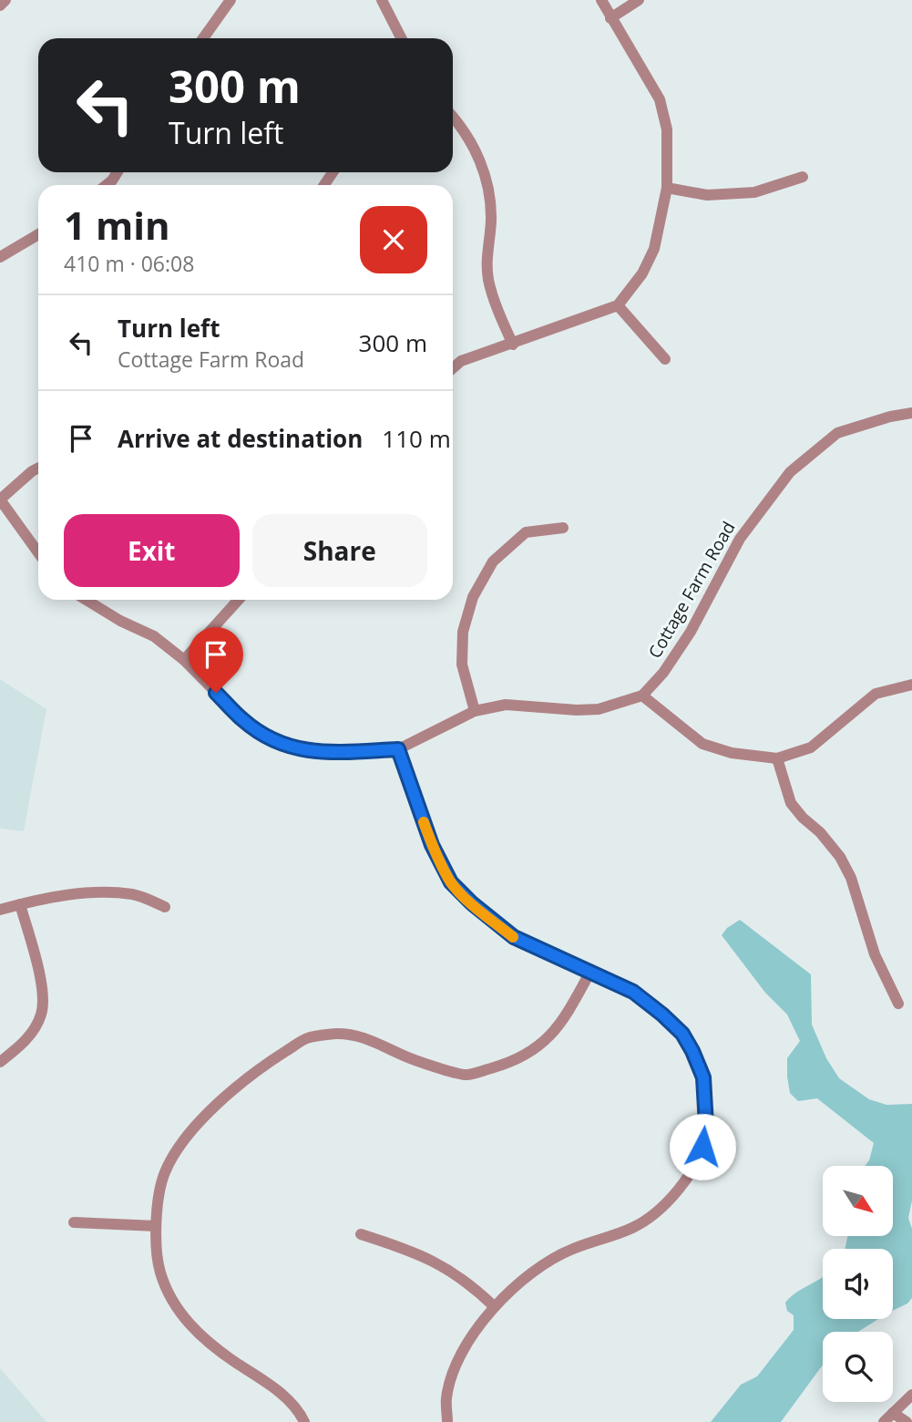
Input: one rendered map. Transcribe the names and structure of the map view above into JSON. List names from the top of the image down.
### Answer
{
  "streets": {
    "street": ["Cottage Farm Road"]
  },
  "north": "bottom right",
  "page": {
    "turn": ["300 m", "Turn left"],
    "heading": ["1 min", "410 m · 06:08"],
    "list": [
      {
        "name": "Turn left",
        "note": "Cottage Farm Road",
        "value": "300 m"
      },
      {
        "name": "Arrive at destination",
        "value": "110 m"
      }
    ],
    "buttons": ["Exit", "Share"]
  }
}
